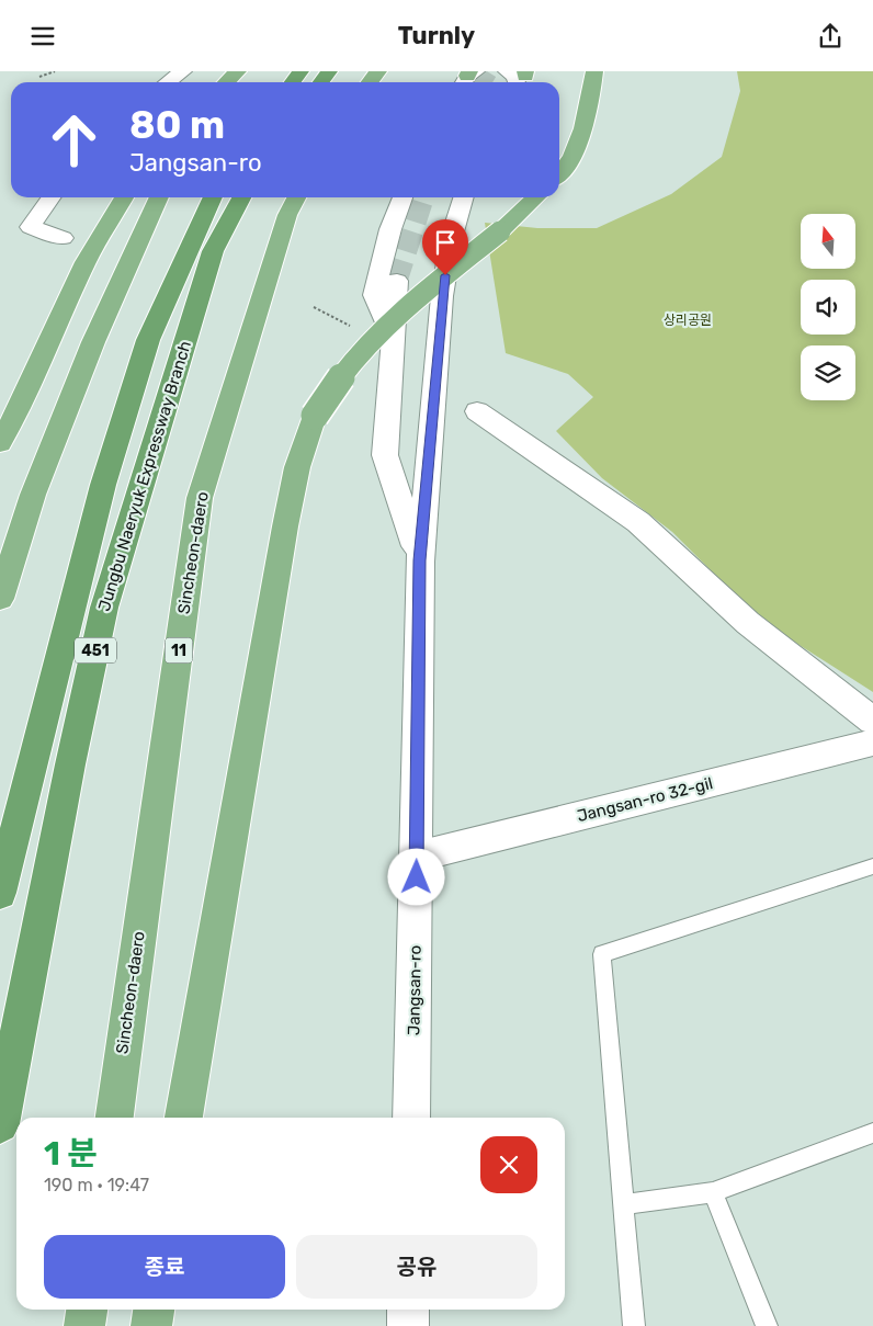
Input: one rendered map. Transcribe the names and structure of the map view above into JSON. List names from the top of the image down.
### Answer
{
  "streets": {
    "highway": [
      "Jungbu Naeryuk Expressway Branch",
      "Sincheon-daero",
      "451",
      "11"
    ],
    "main road": ["Jangsan-ro 32-gil", "Jangsan-ro"]
  },
  "crossings": [
    ["Jangsan-ro 32-gil", "Jangsan-ro"]
  ],
  "parks": ["상리공원"],
  "north": "top",
  "page": {
    "header": "Turnly",
    "turn": ["80 m", "Jangsan-ro"],
    "heading": ["1 분", "190 m · 19:47"],
    "buttons": ["종료", "공유"]
  }
}
